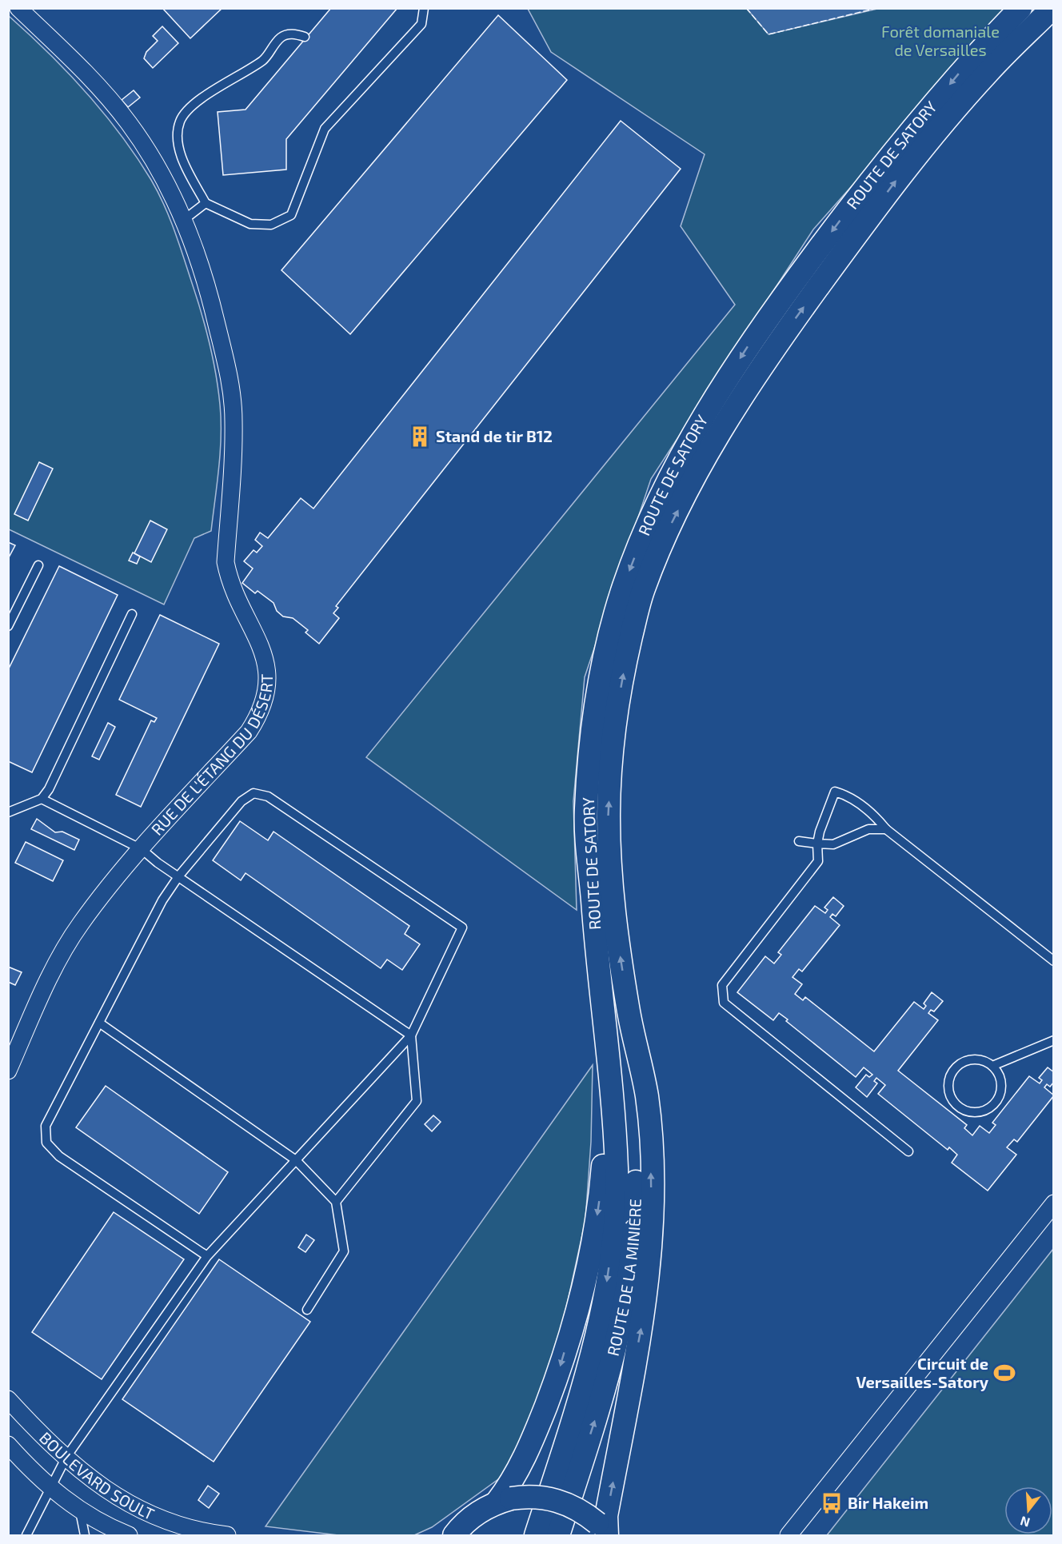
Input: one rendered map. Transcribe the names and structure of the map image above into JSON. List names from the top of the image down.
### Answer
{
  "streets": {
    "main road": ["ROUTE DE SATORY", "ROUTE DE LA MINIÈRE"],
    "street": ["RUE DE L'ÉTANG DU DÉSERT", "BOULEVARD SOULT"]
  },
  "crossings": [
    ["ROUTE DE SATORY", "ROUTE DE LA MINIÈRE"]
  ],
  "parks": ["Forêt domaniale de Versailles"],
  "places": {
    "building": ["Stand de tir B12"],
    "sports": ["Circuit de Versailles-Satory"],
    "bus stop": ["Bir Hakeim"]
  },
  "north": "bottom"
}
